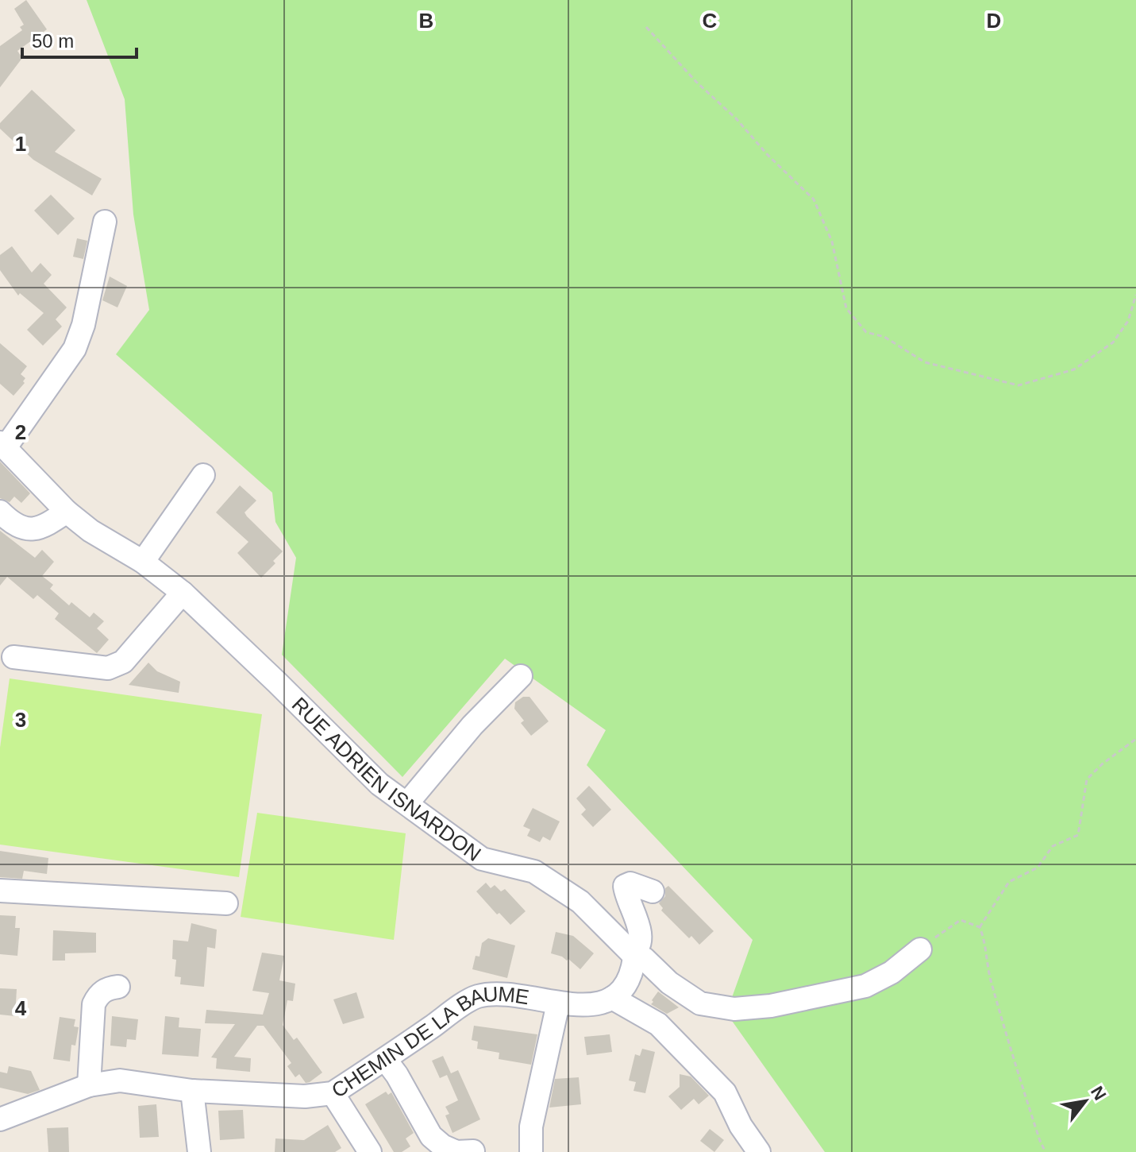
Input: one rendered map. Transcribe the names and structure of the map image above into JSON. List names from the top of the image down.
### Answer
{
  "streets": {
    "street": ["RUE ADRIEN ISNARDON", "CHEMIN DE LA BAUME"]
  },
  "scale_bar": "50 m",
  "north": "top right",
  "grid": {
    "columns": ["B", "C", "D"],
    "rows": [
      "1",
      "2",
      "3",
      "4"
    ]
  }
}
